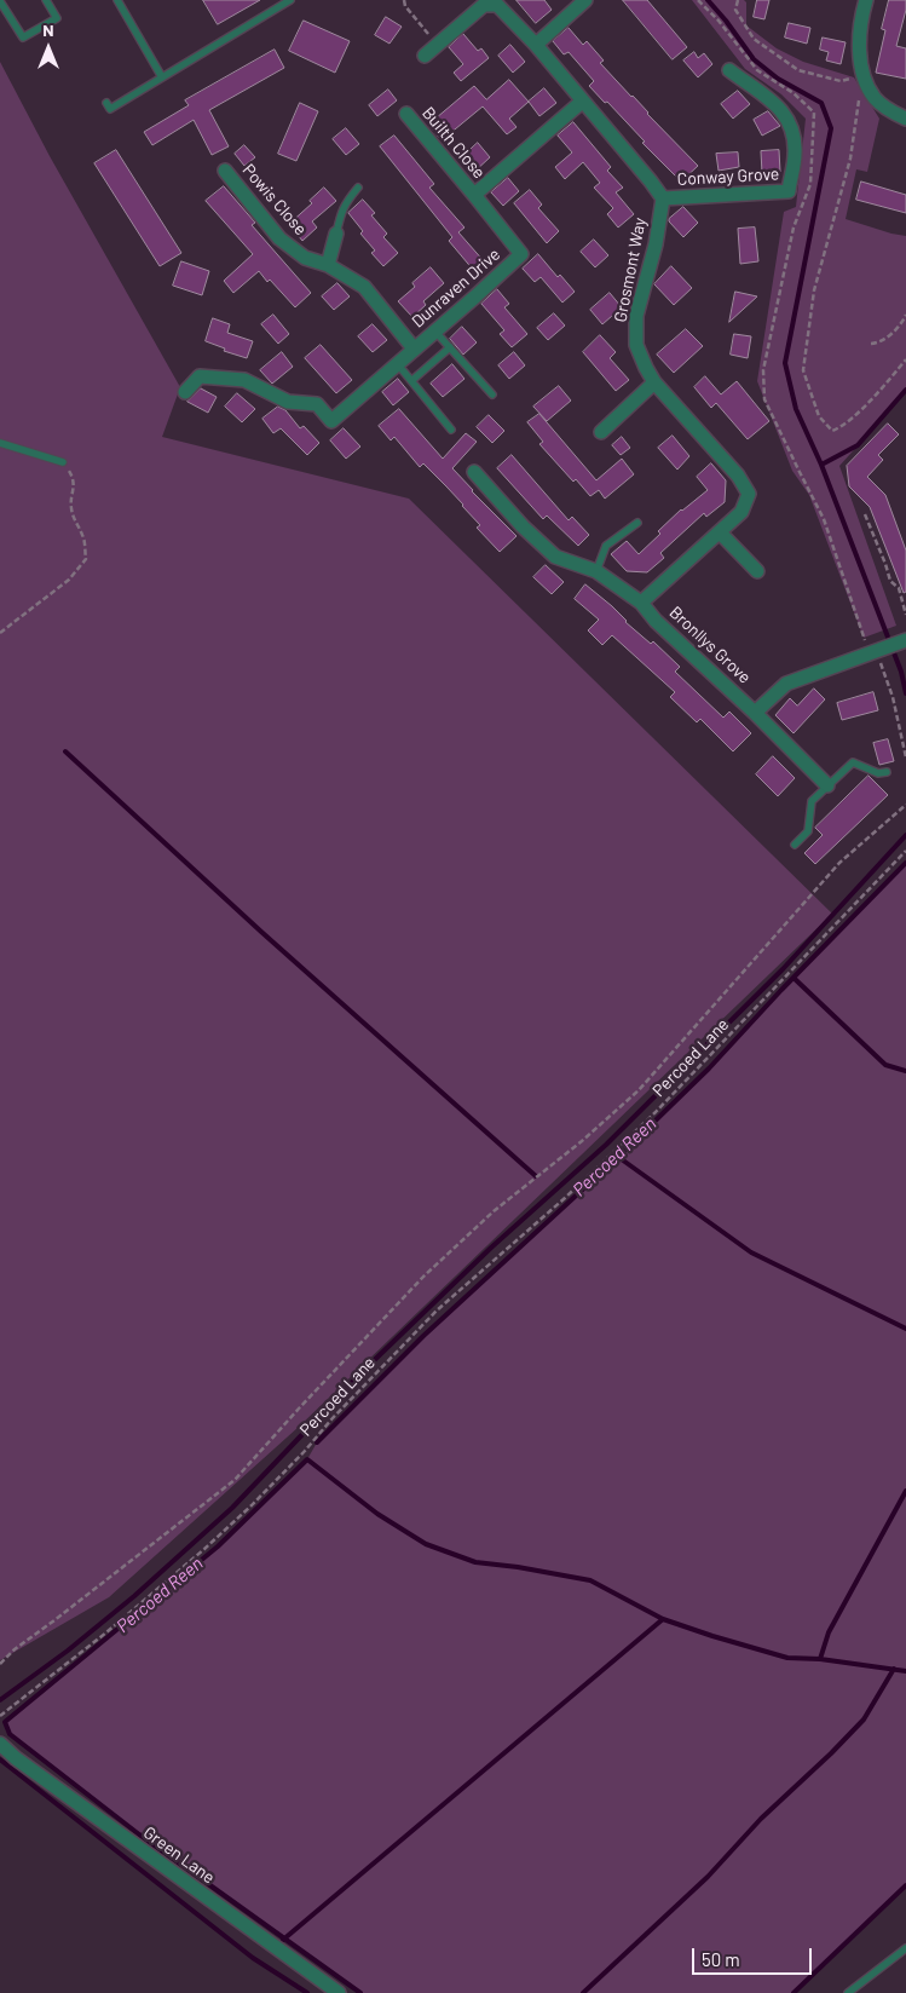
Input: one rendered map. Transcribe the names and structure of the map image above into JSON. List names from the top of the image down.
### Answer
{
  "streets": {
    "street": [
      "Builth Close",
      "Conway Grove",
      "Powis Close",
      "Grosmont Way",
      "Dunraven Drive",
      "Bronllys Grove",
      "Green Lane"
    ],
    "path": ["Percoed Lane"]
  },
  "crossings": [
    ["Builth Close", "Dunraven Drive"],
    ["Conway Grove", "Grosmont Way"],
    ["Powis Close", "Dunraven Drive"],
    ["Grosmont Way", "Bronllys Grove"]
  ],
  "water": ["Percoed Reen"],
  "scale_bar": "50 m",
  "north": "top"
}
